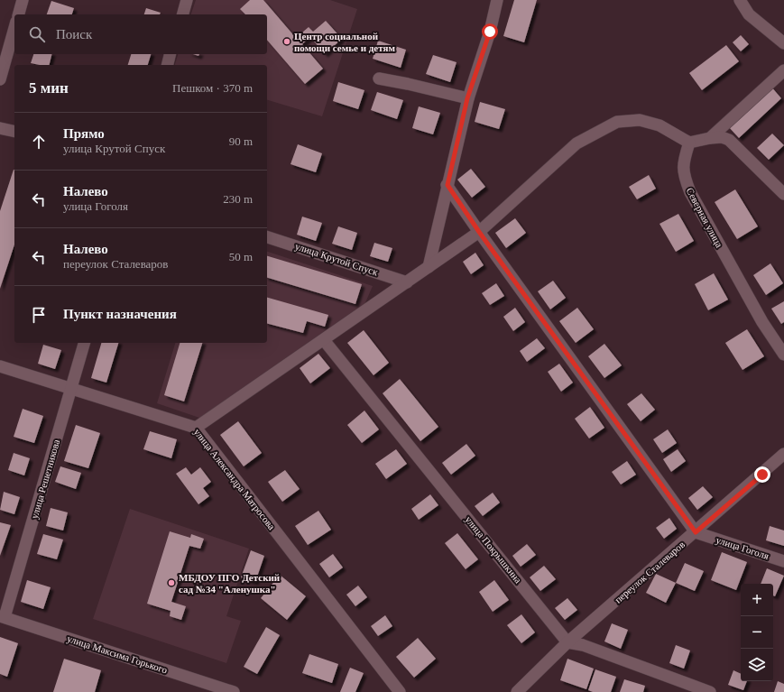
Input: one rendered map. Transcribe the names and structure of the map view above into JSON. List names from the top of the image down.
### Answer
{
  "streets": {
    "street": [
      "Северная улица",
      "улица Крутой Спуск",
      "улица Решетникова",
      "улица Александра Матросова",
      "улица Гоголя",
      "улица Покрышкина",
      "переулок Сталеваров",
      "улица Максима Горького"
    ]
  },
  "crossings": [
    ["улица Решетникова", "улица Александра Матросова"],
    ["улица Решетникова", "улица Максима Горького"],
    ["улица Гоголя", "переулок Сталеваров"],
    ["улица Покрышкина", "переулок Сталеваров"]
  ],
  "places": ["Центр социальной помощи семье и детям", "МБДОУ ПГО Детский сад №34 \"Аленушка\""],
  "page": {
    "search": "Поиск",
    "heading": ["5 мин", "Пешком · 370 m"],
    "list": [
      ["Прямо", "улица Крутой Спуск", "90 m"],
      ["Налево", "улица Гоголя", "230 m"],
      ["Налево", "переулок Сталеваров", "50 m"],
      "Пункт назначения"
    ],
    "map_buttons": ["+", "−"]
  }
}
